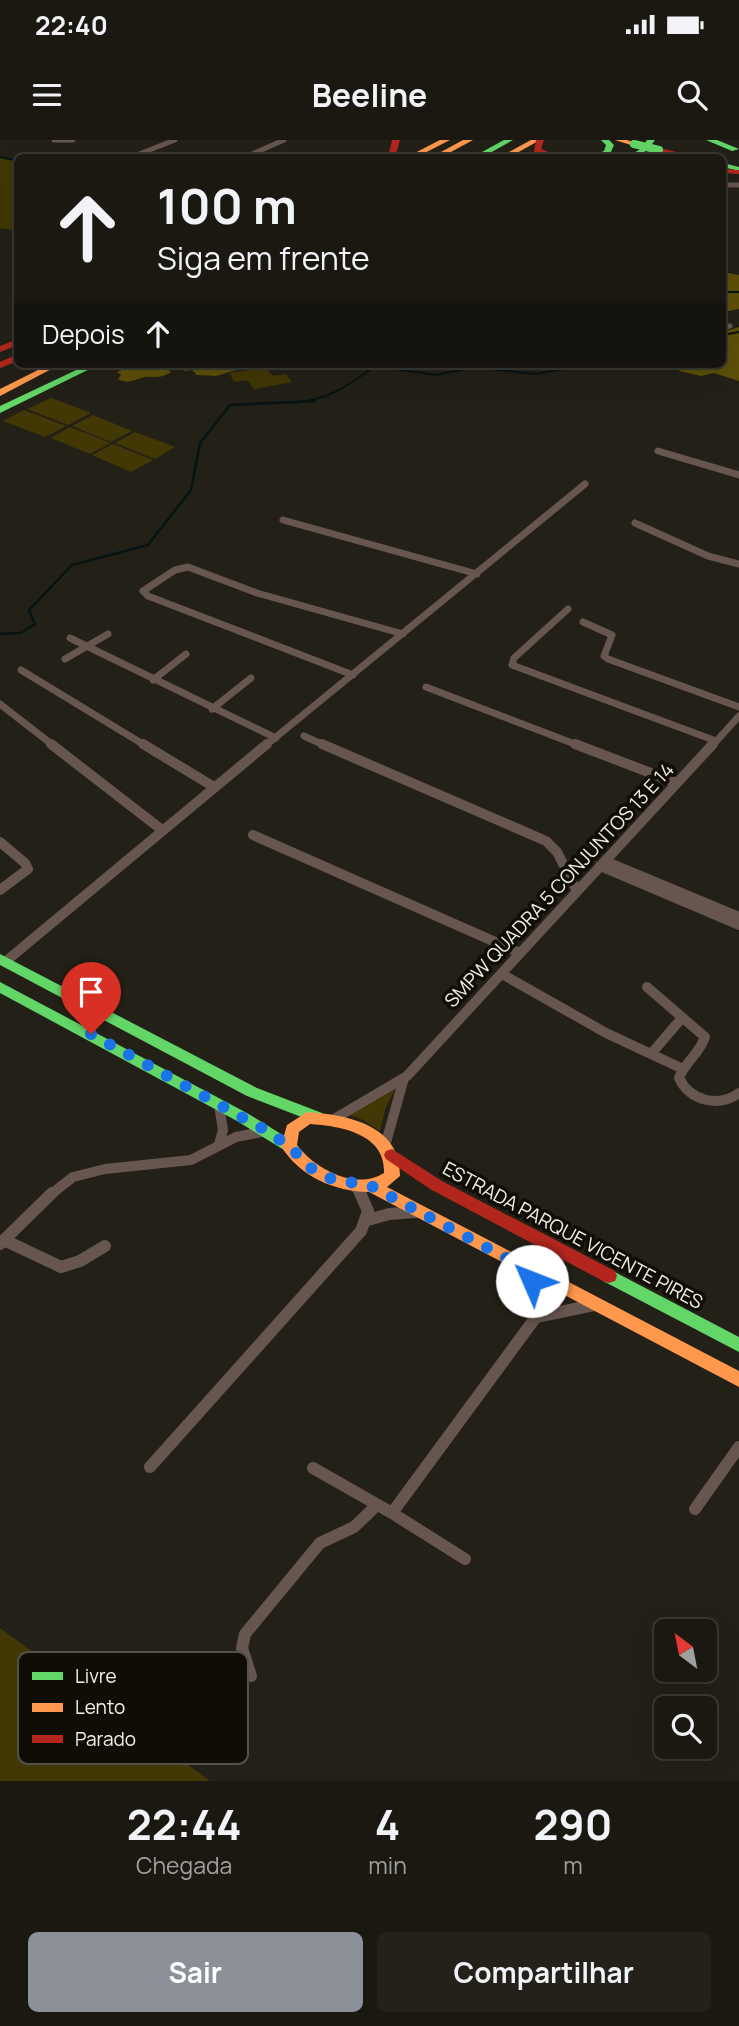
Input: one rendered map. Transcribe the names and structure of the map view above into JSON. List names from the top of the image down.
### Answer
{
  "streets": {
    "main road": ["ESTRADA PARQUE VICENTE PIRES"],
    "street": ["SMPW QUADRA 5 CONJUNTOS 13 E 14"]
  },
  "crossings": [
    ["SMPW QUADRA 5 CONJUNTOS 13 E 14", "ESTRADA PARQUE VICENTE PIRES"]
  ],
  "legend": ["Livre", "Lento", "Parado"],
  "north": "top left",
  "page": {
    "status": "22:40",
    "header": "Beeline",
    "turn": ["100 m", "Siga em frente"],
    "then": "Depois",
    "eta": [
      "22:44",
      "Chegada",
      "4",
      "min",
      "290",
      "m"
    ],
    "buttons": ["Sair", "Compartilhar"]
  }
}
